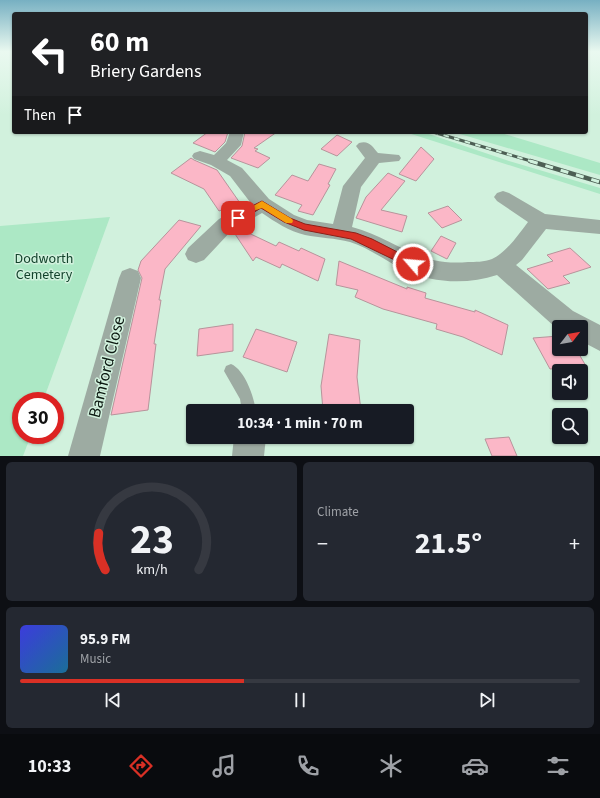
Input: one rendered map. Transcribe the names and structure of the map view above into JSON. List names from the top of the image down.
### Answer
{
  "streets": {
    "street": ["Bamford Close"]
  },
  "parks": ["Dodworth Cemetery"],
  "north": "top right",
  "page": {
    "turn": ["60 m", "Briery Gardens"],
    "then": "Then",
    "limit": "30",
    "trip": "10:34 · 1 min · 70 m",
    "tile": "Climate",
    "heat": ["−", "21.5°", "+"],
    "song": ["95.9 FM", "Music"],
    "tabs": "10:33",
    "gauge": ["23", "km/h"]
  }
}
